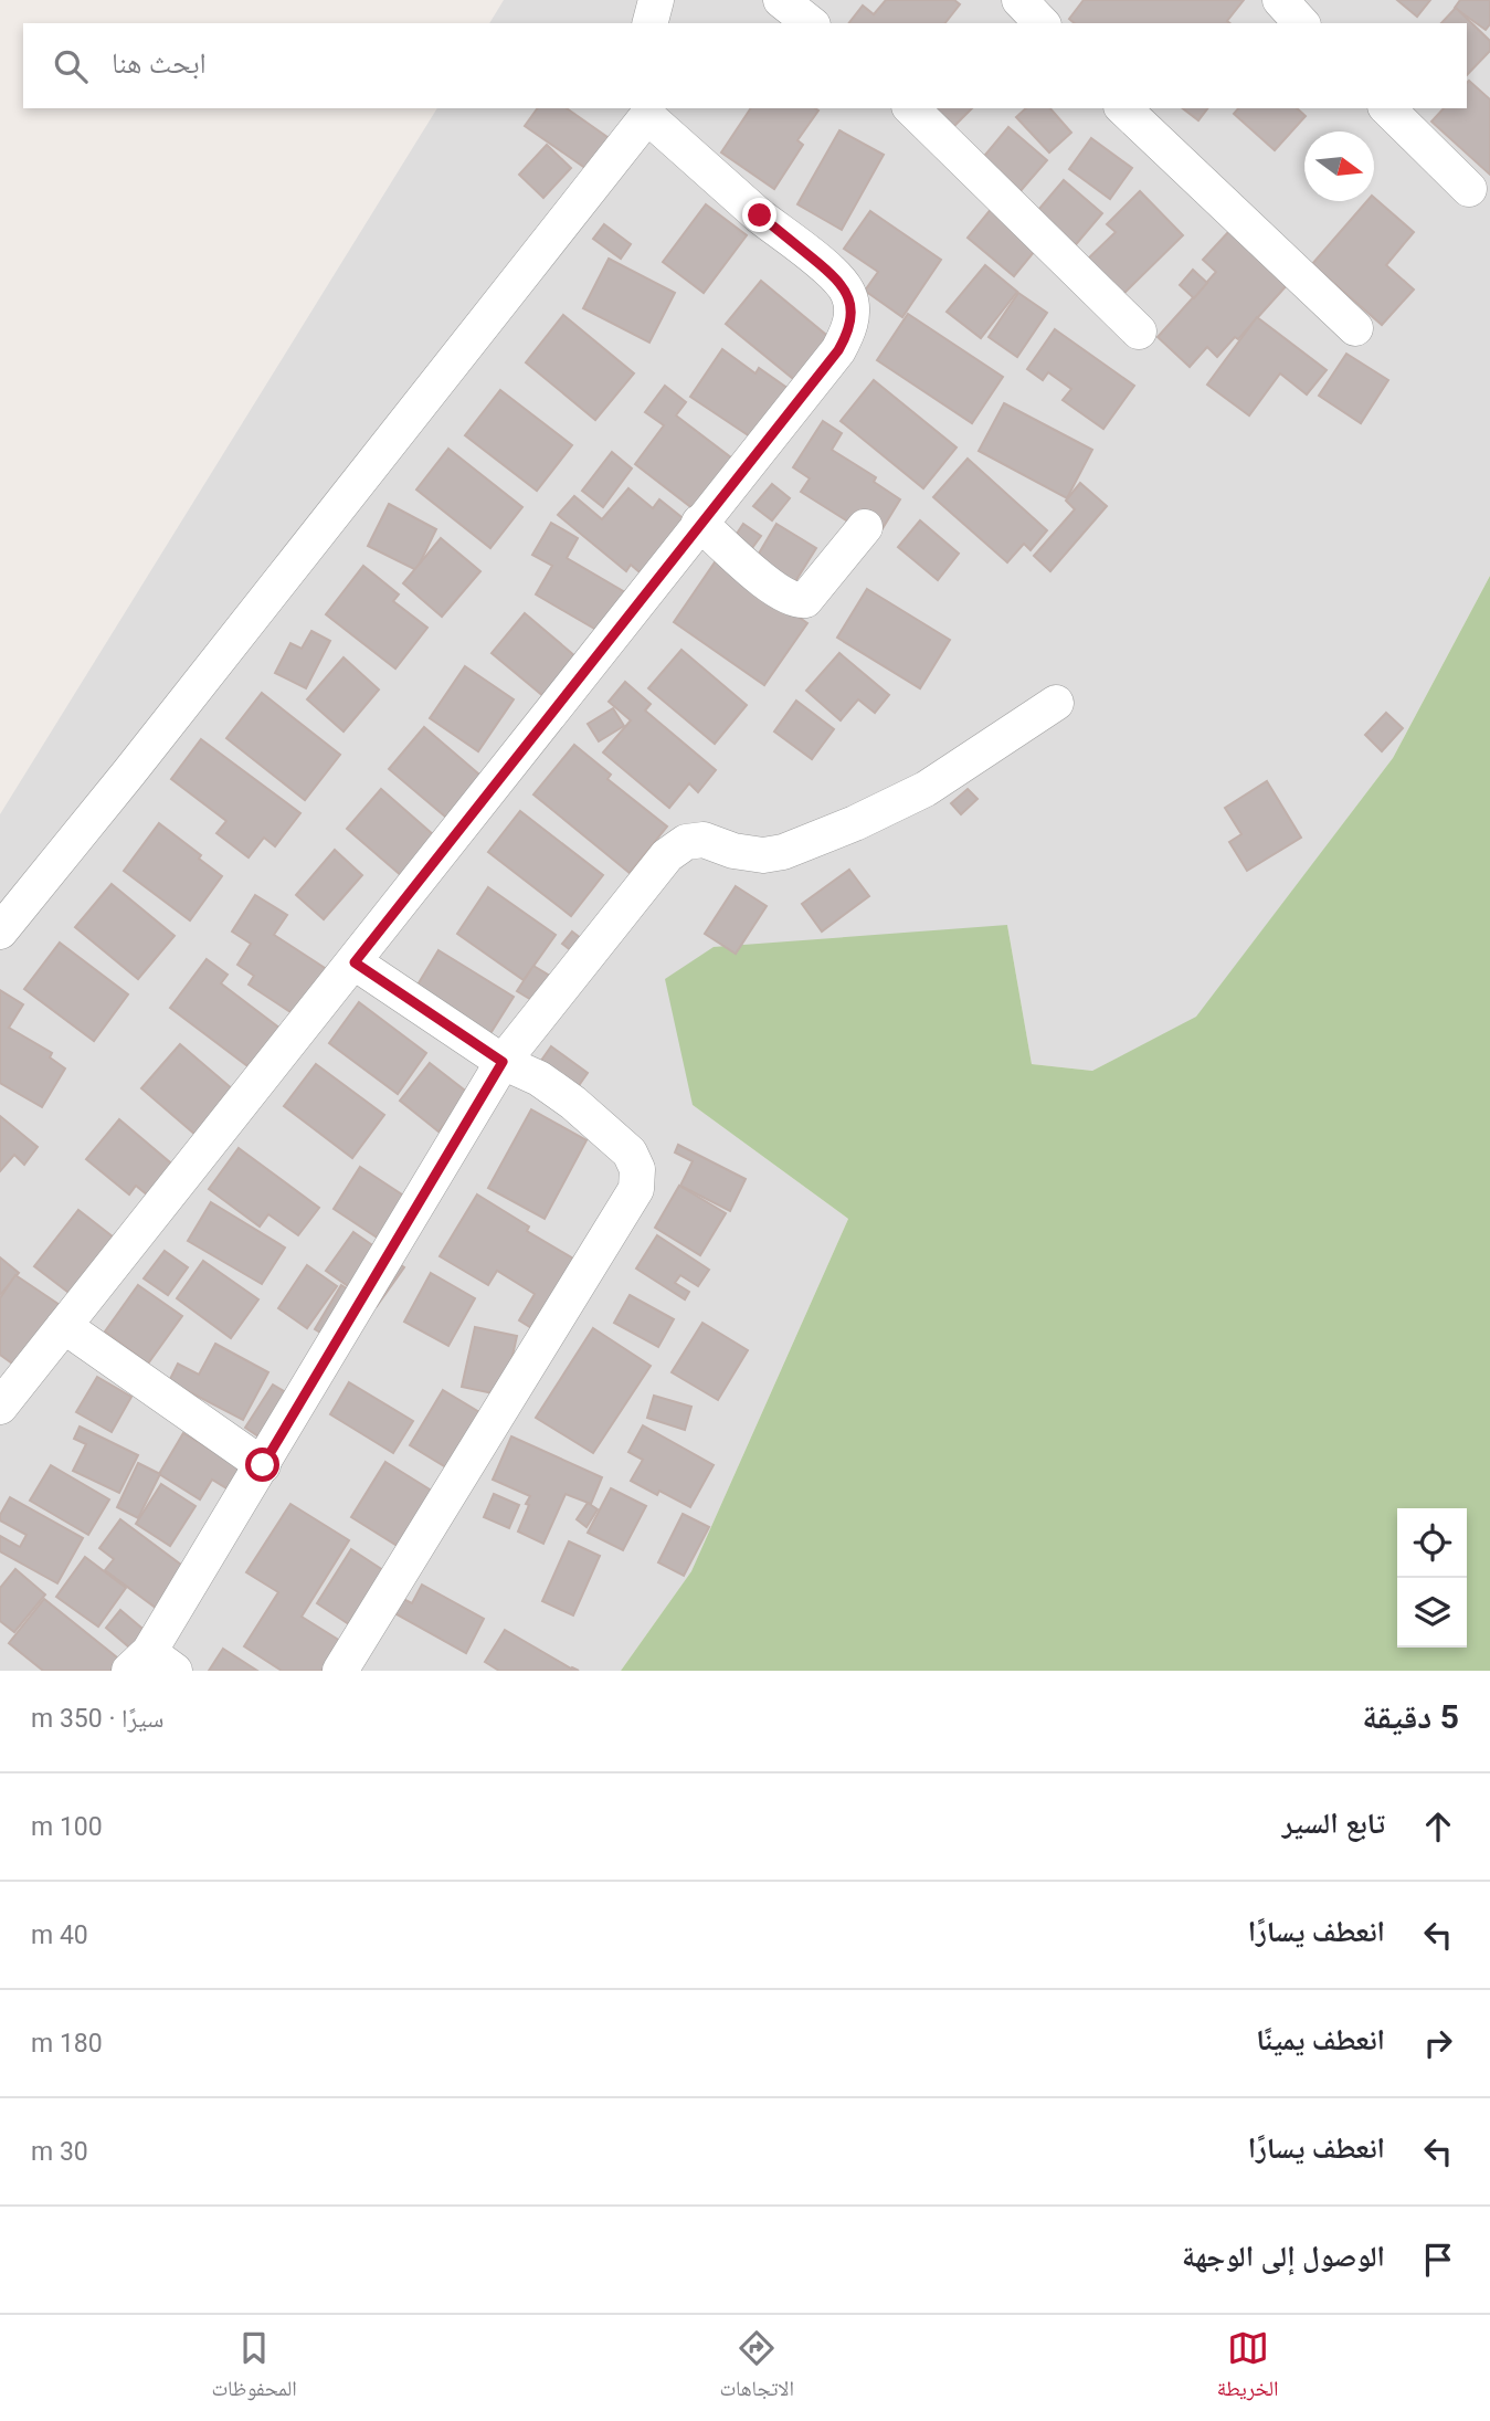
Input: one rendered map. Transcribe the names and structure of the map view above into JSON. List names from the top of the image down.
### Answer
{
  "north": "right",
  "page": {
    "search": "ابحث هنا",
    "heading": ["5 دقيقة", "سيرًا · 350 m"],
    "list": [
      ["تابع السير", "100 m"],
      ["انعطف يسارًا", "40 m"],
      ["انعطف يمينًا", "180 m"],
      ["انعطف يسارًا", "30 m"],
      "الوصول إلى الوجهة"
    ],
    "nav": ["الخريطة", "الاتجاهات", "المحفوظات"]
  }
}
